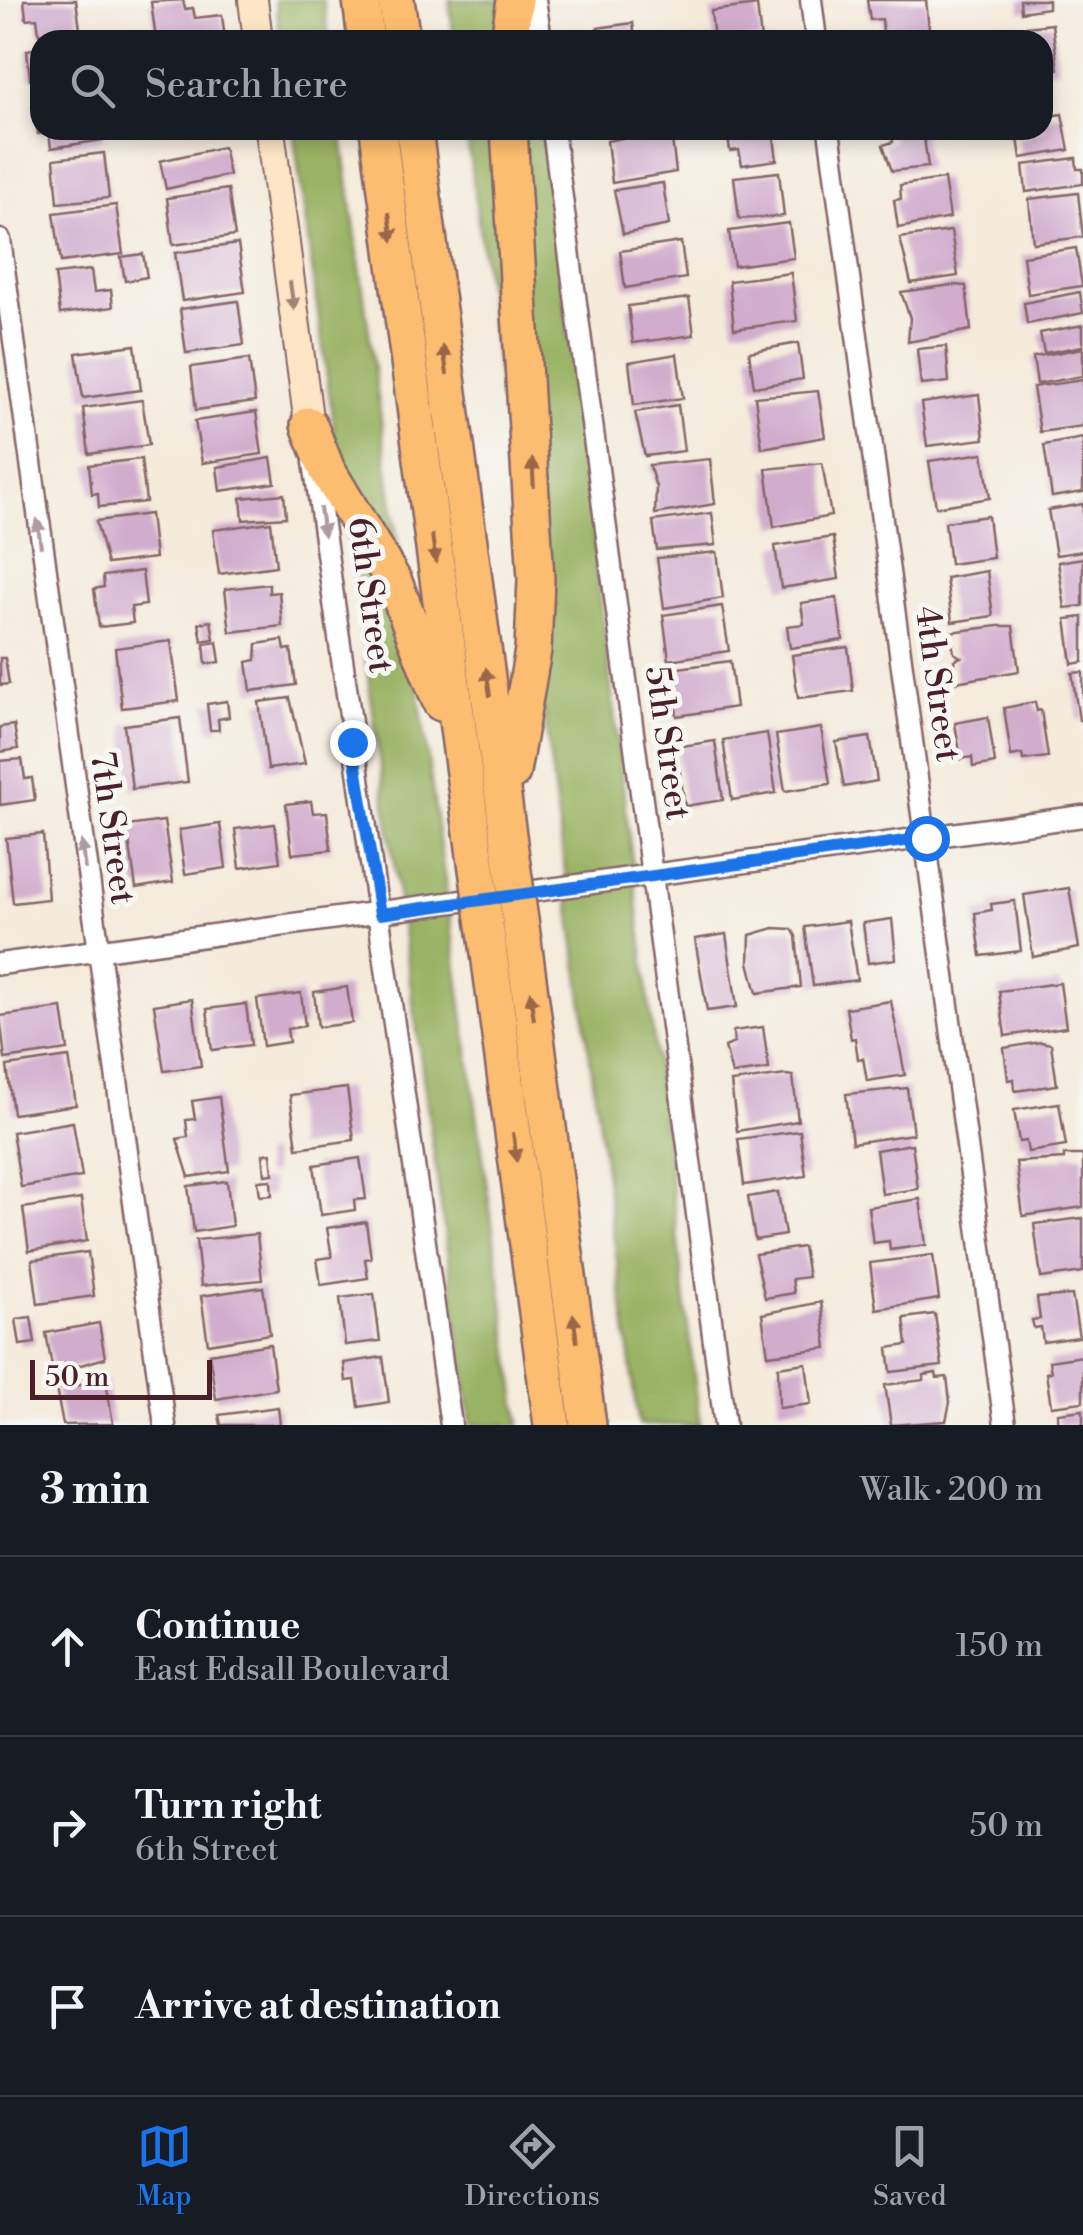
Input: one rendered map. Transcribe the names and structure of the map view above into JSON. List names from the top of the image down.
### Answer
{
  "streets": {
    "main road": ["6th Street"],
    "street": ["4th Street", "5th Street", "7th Street"]
  },
  "one_way": ["6th Street", "7th Street"],
  "scale_bar": "50 m",
  "page": {
    "search": "Search here",
    "scale": "50 m",
    "heading": ["3 min", "Walk · 200 m"],
    "list": [
      ["Continue", "East Edsall Boulevard", "150 m"],
      ["Turn right", "6th Street", "50 m"],
      "Arrive at destination"
    ],
    "nav": ["Map", "Directions", "Saved"]
  }
}
